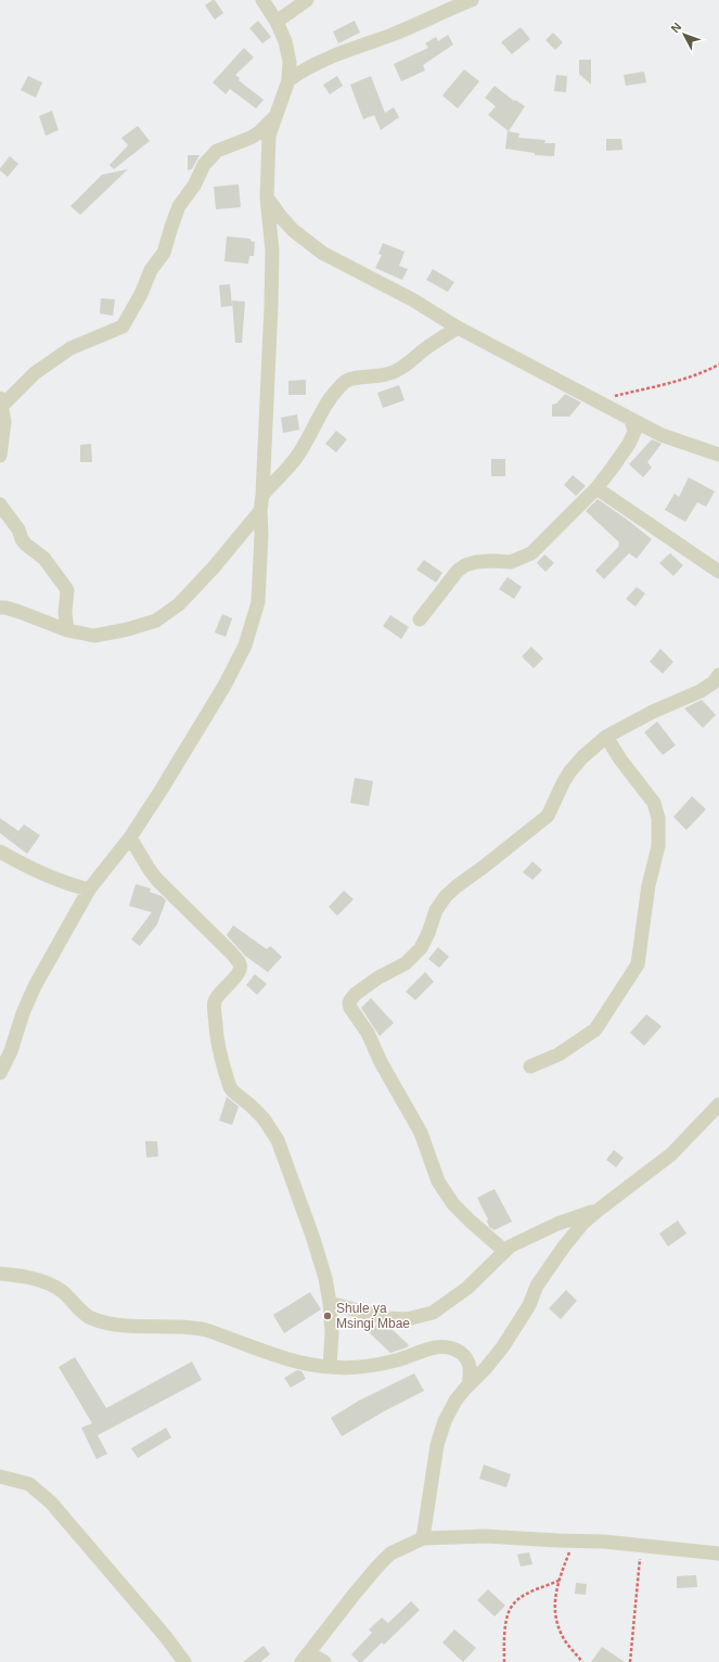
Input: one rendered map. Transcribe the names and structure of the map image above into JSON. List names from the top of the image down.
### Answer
{
  "places": ["Shule ya Msingi Mbae"],
  "north": "top left"
}
